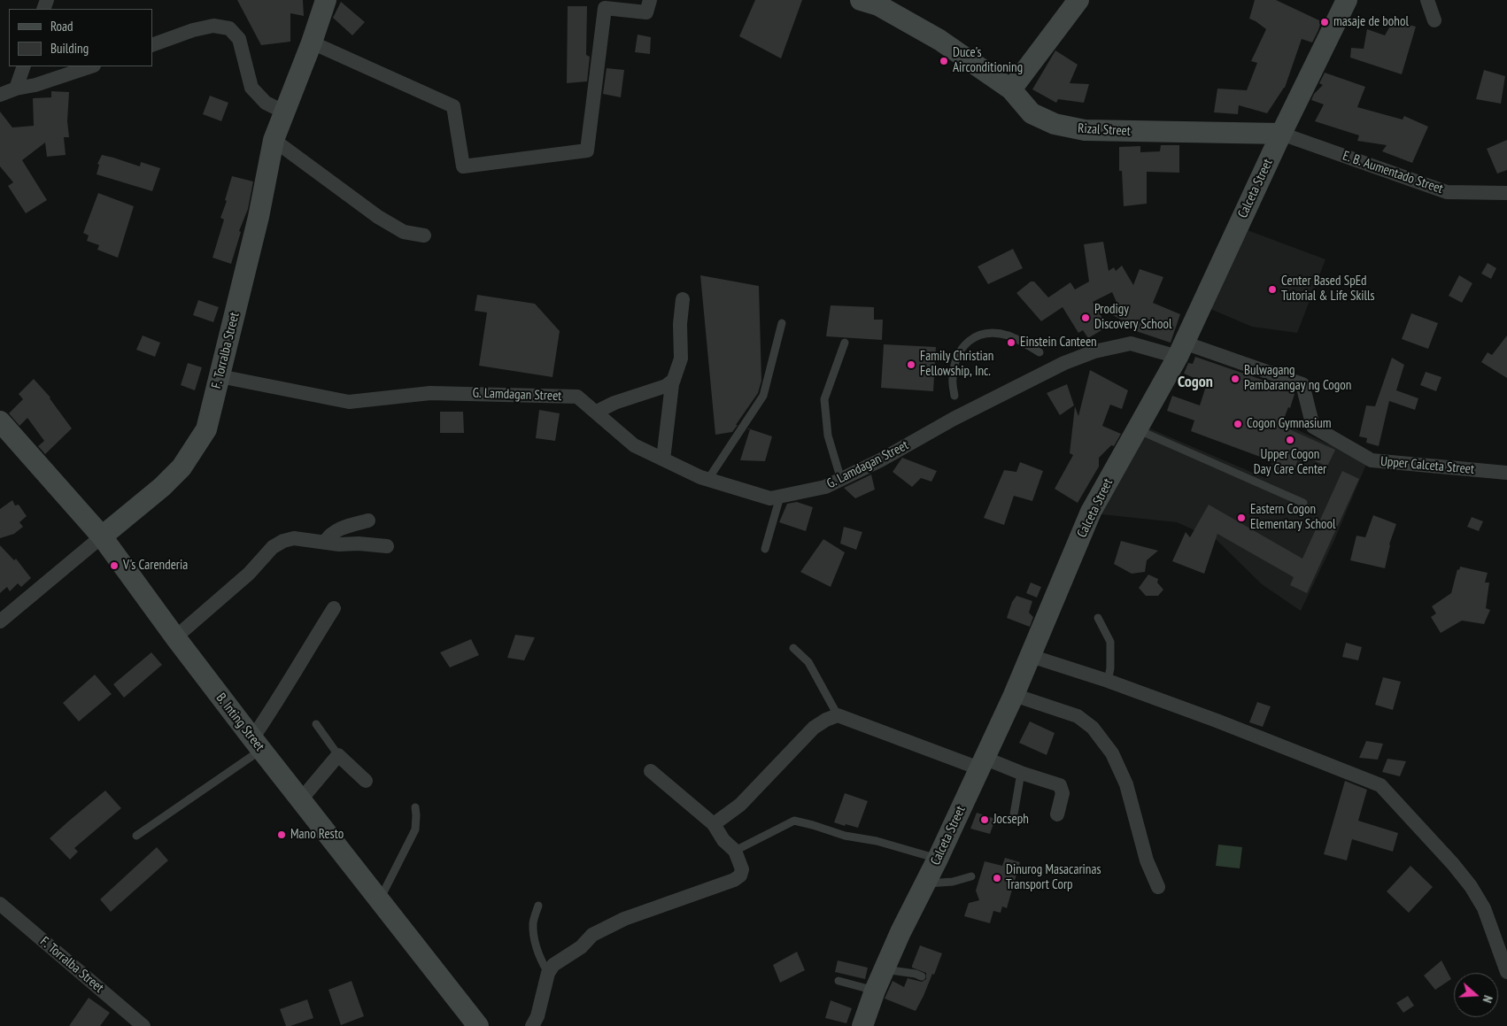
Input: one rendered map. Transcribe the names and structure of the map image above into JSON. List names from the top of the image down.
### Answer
{
  "streets": {
    "street": [
      "Rizal Street",
      "E. B. Aumentado Street",
      "Calceta Street",
      "F. Torralba Street",
      "G. Lamdagan Street",
      "Upper Calceta Street",
      "B. Inting Street"
    ]
  },
  "crossings": [
    ["Rizal Street", "E. B. Aumentado Street"],
    ["Rizal Street", "Calceta Street"],
    ["E. B. Aumentado Street", "Calceta Street"],
    ["Calceta Street", "G. Lamdagan Street"],
    ["Calceta Street", "Upper Calceta Street"],
    ["F. Torralba Street", "G. Lamdagan Street"],
    ["F. Torralba Street", "B. Inting Street"],
    ["G. Lamdagan Street", "Upper Calceta Street"]
  ],
  "districts": ["Cogon"],
  "places": [
    "masaje de bohol",
    "Duce's Airconditioning",
    "Center Based SpEd Tutorial & Life Skills",
    "Prodigy Discovery School",
    "Einstein Canteen",
    "Family Christian Fellowship, Inc.",
    "Bulwagang Pambarangay ng Cogon",
    "Cogon Gymnasium",
    "Upper Cogon Day Care Center",
    "Eastern Cogon Elementary School",
    "V's Carenderia",
    "Jocseph",
    "Mano Resto",
    "Dinurog Masacarinas Transport Corp"
  ],
  "legend": ["Road", "Building"],
  "north": "right"
}
